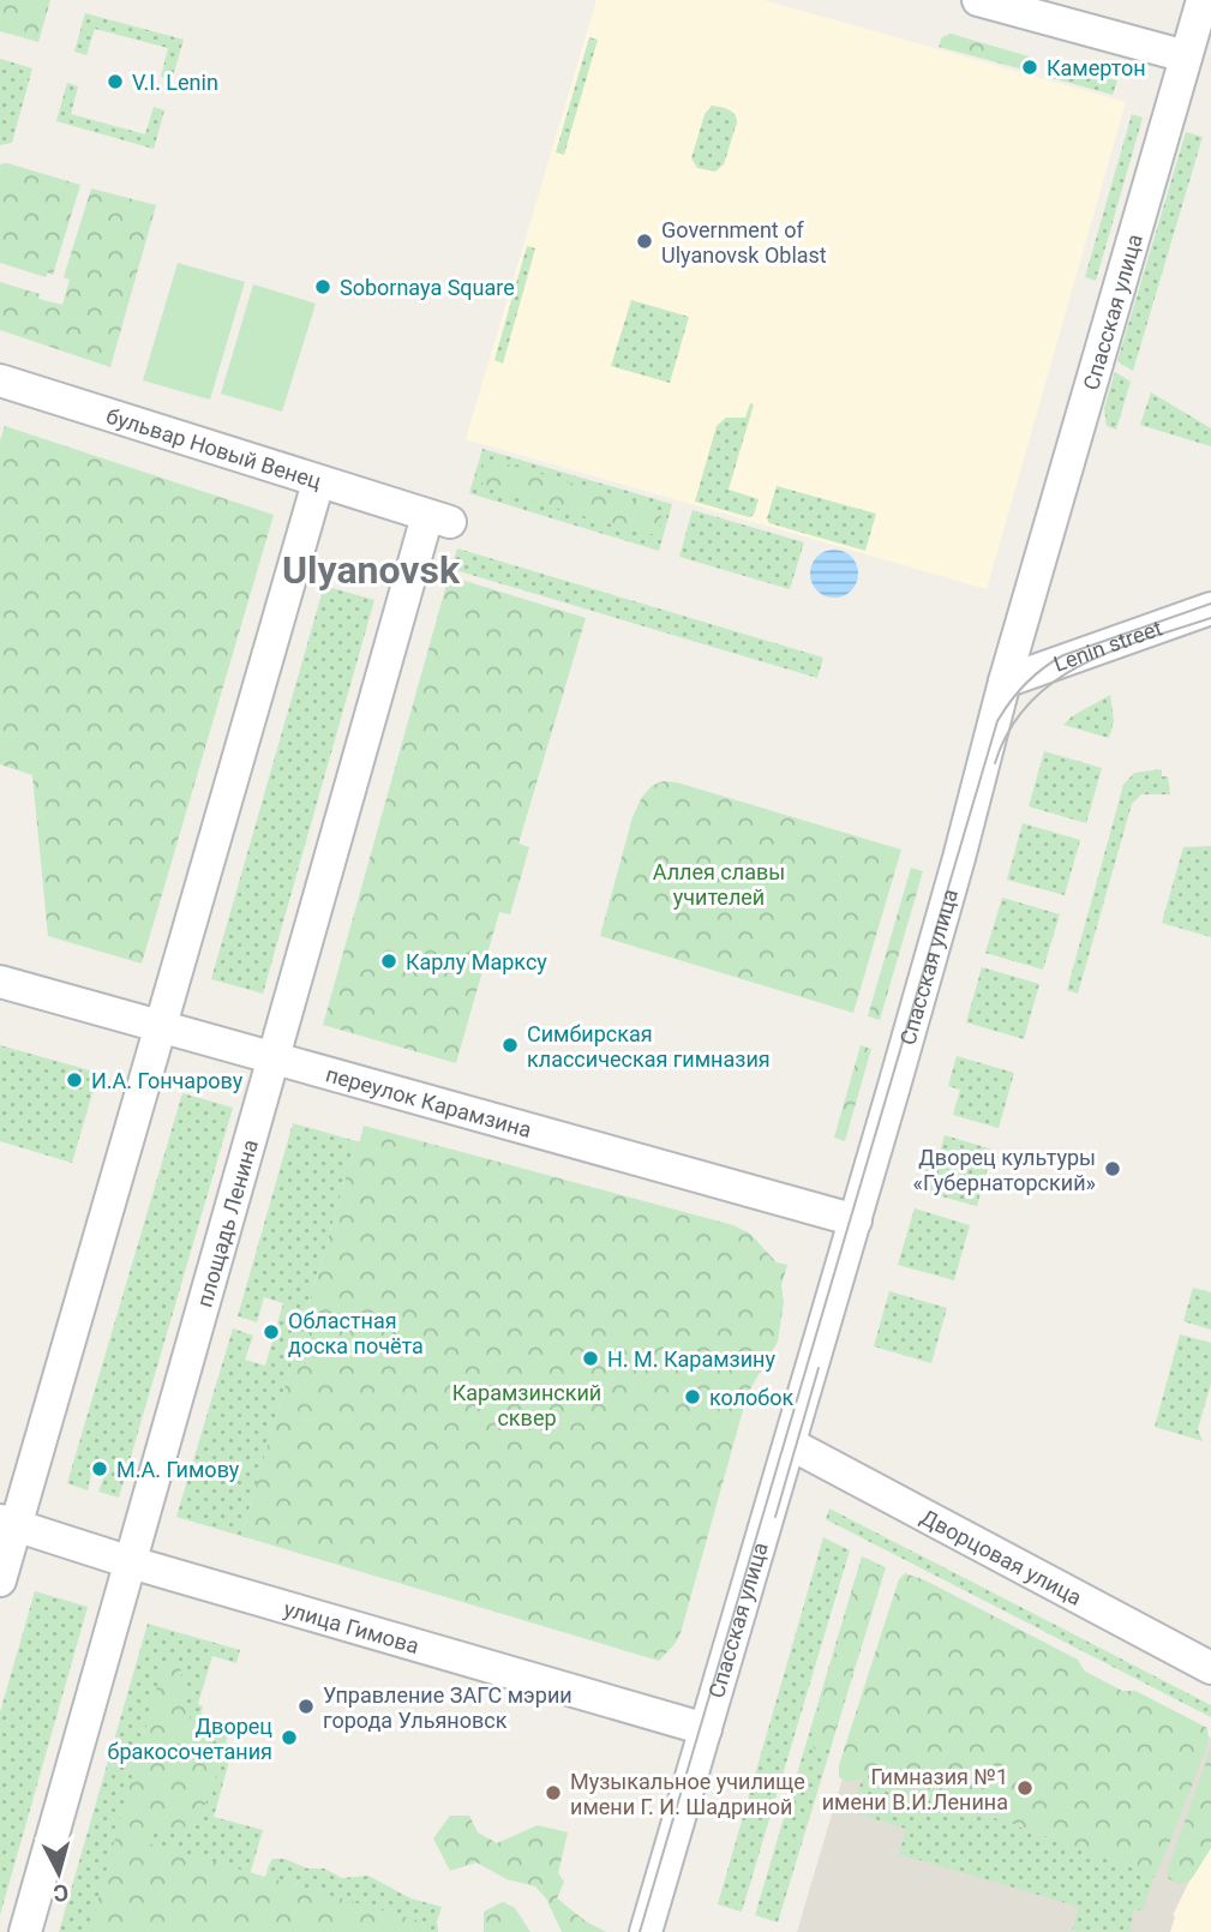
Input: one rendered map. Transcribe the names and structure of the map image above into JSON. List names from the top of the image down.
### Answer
{
  "streets": {
    "street": [
      "Спасская улица",
      "бульвар Новый Венец",
      "Lenin street",
      "переулок Карамзина",
      "площадь Ленина",
      "Дворцовая улица",
      "улица Гимова"
    ]
  },
  "crossings": [
    ["Спасская улица", "Lenin street"],
    ["Спасская улица", "переулок Карамзина"],
    ["Спасская улица", "Дворцовая улица"],
    ["Спасская улица", "улица Гимова"],
    ["бульвар Новый Венец", "площадь Ленина"],
    ["переулок Карамзина", "площадь Ленина"],
    ["площадь Ленина", "улица Гимова"]
  ],
  "districts": ["Ulyanovsk"],
  "parks": ["Аллея славы учителей", "Карамзинский сквер"],
  "places": [
    "Камертон",
    "V.I. Lenin",
    "Government of Ulyanovsk Oblast",
    "Sobornaya Square",
    "Карлу Марксу",
    "Симбирская классическая гимназия",
    "И.А. Гончарову",
    "Дворец культуры «Губернаторский»",
    "Областная доска почёта",
    "Н. М. Карамзину",
    "колобок",
    "М.А. Гимову",
    "Управление ЗАГС мэрии города Ульяновск",
    "Дворец бракосочетания",
    "Гимназия №1 имени В.И.Ленина",
    "Музыкальное училище имени Г. И. Шадриной"
  ],
  "north": "bottom"
}
